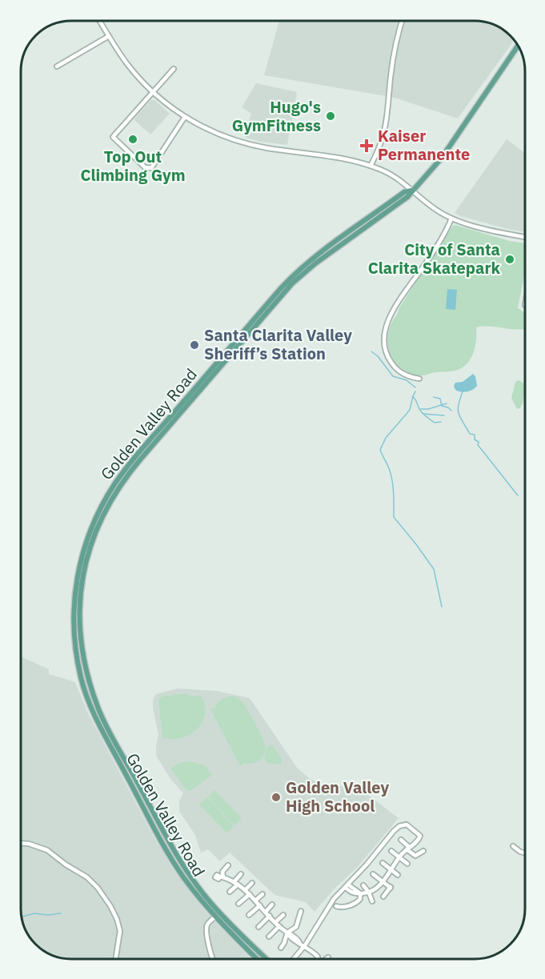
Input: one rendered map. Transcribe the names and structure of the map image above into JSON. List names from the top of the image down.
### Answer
{
  "streets": {
    "main road": ["Golden Valley Road"]
  },
  "places": {
    "other": [
      "Hugo's GymFitness",
      "Top Out Climbing Gym",
      "City of Santa Clarita Skatepark",
      "Santa Clarita Valley Sheriff’s Station",
      "Golden Valley High School"
    ],
    "health": ["Kaiser Permanente"]
  }
}
